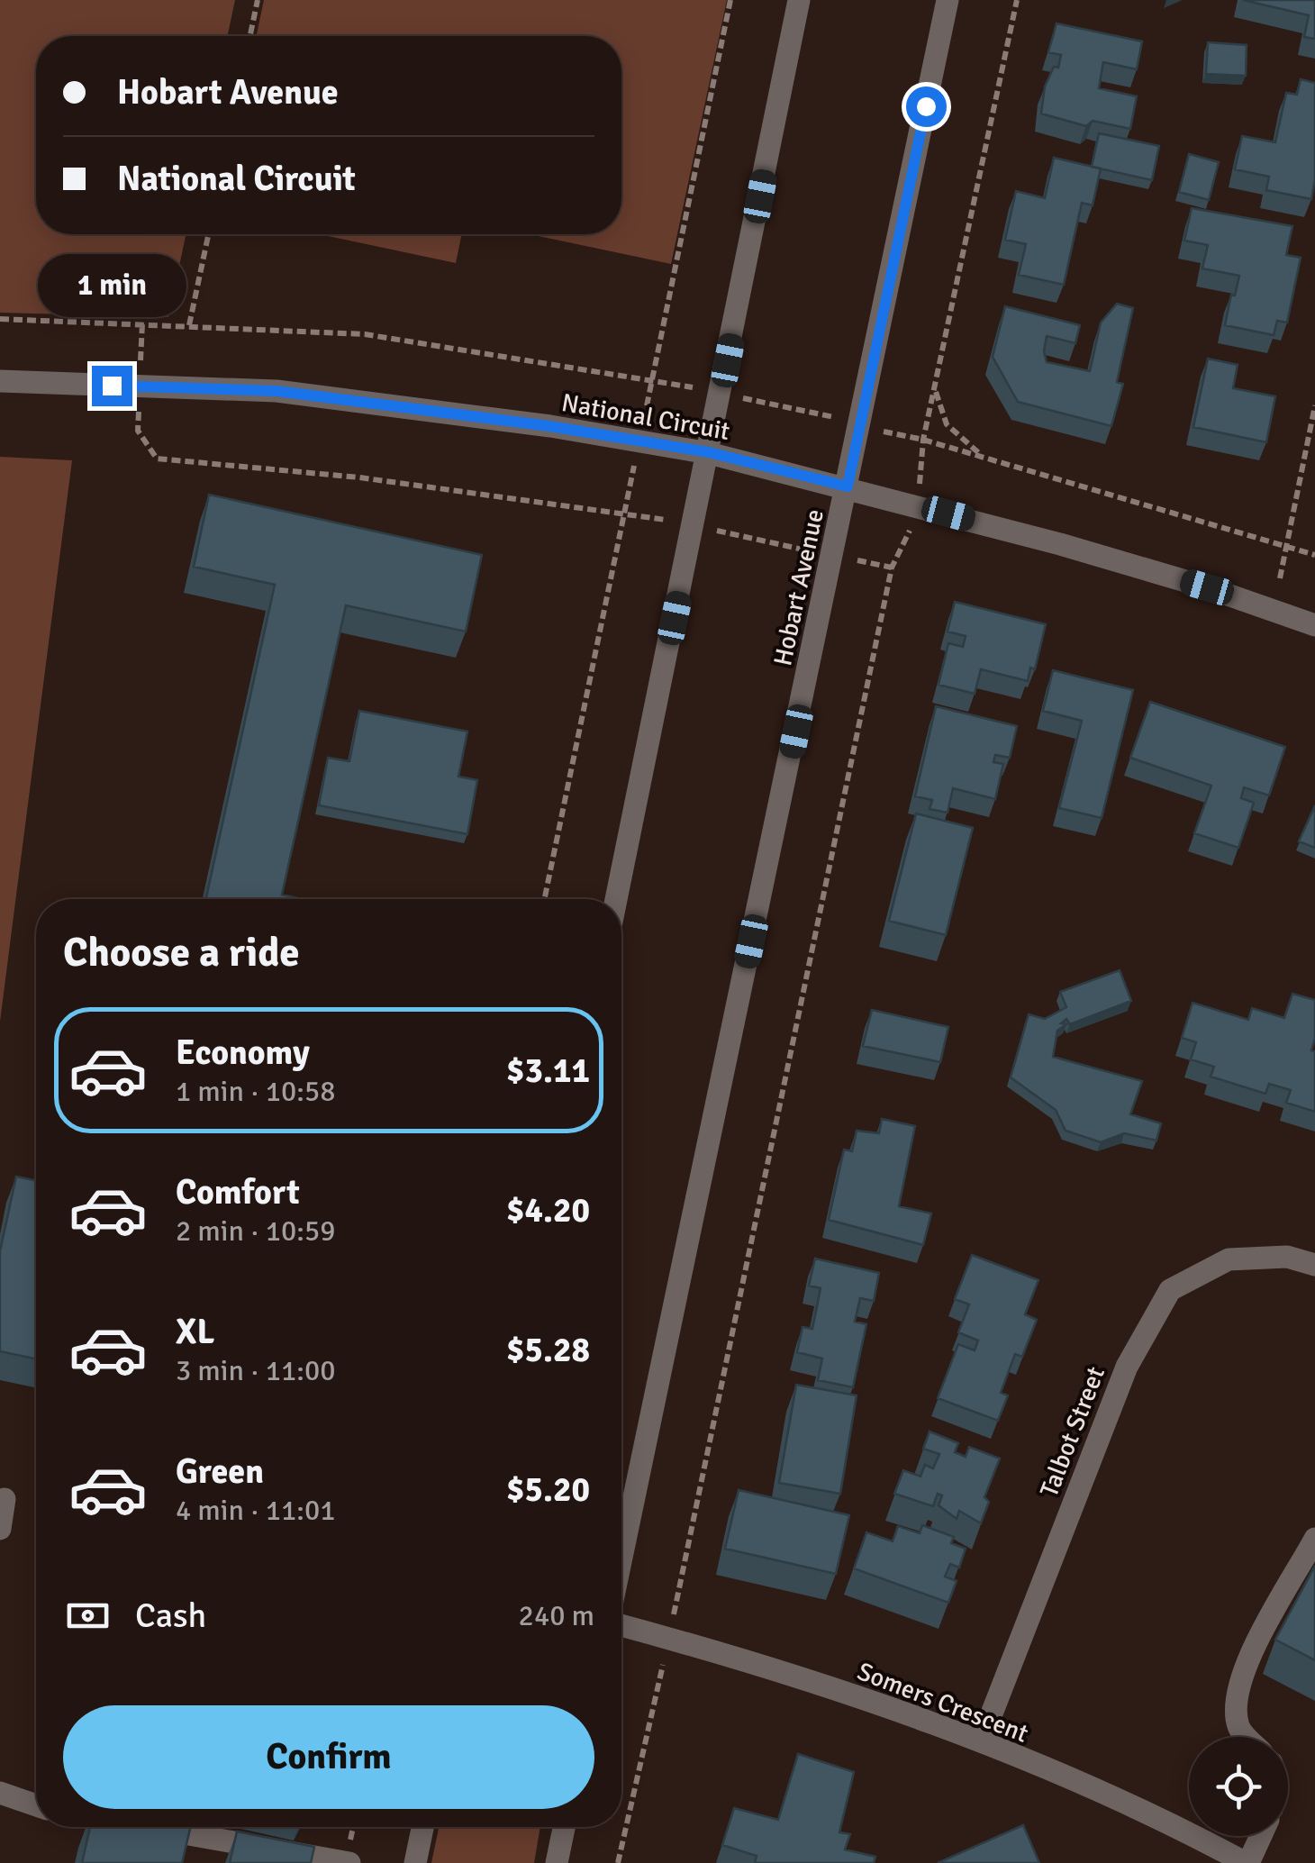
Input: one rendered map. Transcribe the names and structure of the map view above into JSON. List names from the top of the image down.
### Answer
{
  "streets": {
    "street": [
      "National Circuit",
      "Hobart Avenue",
      "Talbot Street",
      "Somers Crescent"
    ]
  },
  "crossings": [
    ["National Circuit", "Hobart Avenue"],
    ["Talbot Street", "Somers Crescent"]
  ],
  "page": {
    "banner": ["Hobart Avenue", "National Circuit"],
    "bubble": "1 min",
    "heading": "Choose a ride",
    "list": [
      {
        "name": "Economy",
        "note": "1 min · 10:58",
        "value": "$3.11"
      },
      {
        "name": "Comfort",
        "note": "2 min · 10:59",
        "value": "$4.20"
      },
      {
        "name": "XL",
        "note": "3 min · 11:00",
        "value": "$5.28"
      },
      {
        "name": "Green",
        "note": "4 min · 11:01",
        "value": "$5.20"
      }
    ],
    "pay": ["Cash", "240 m"],
    "buttons": "Confirm"
  }
}
